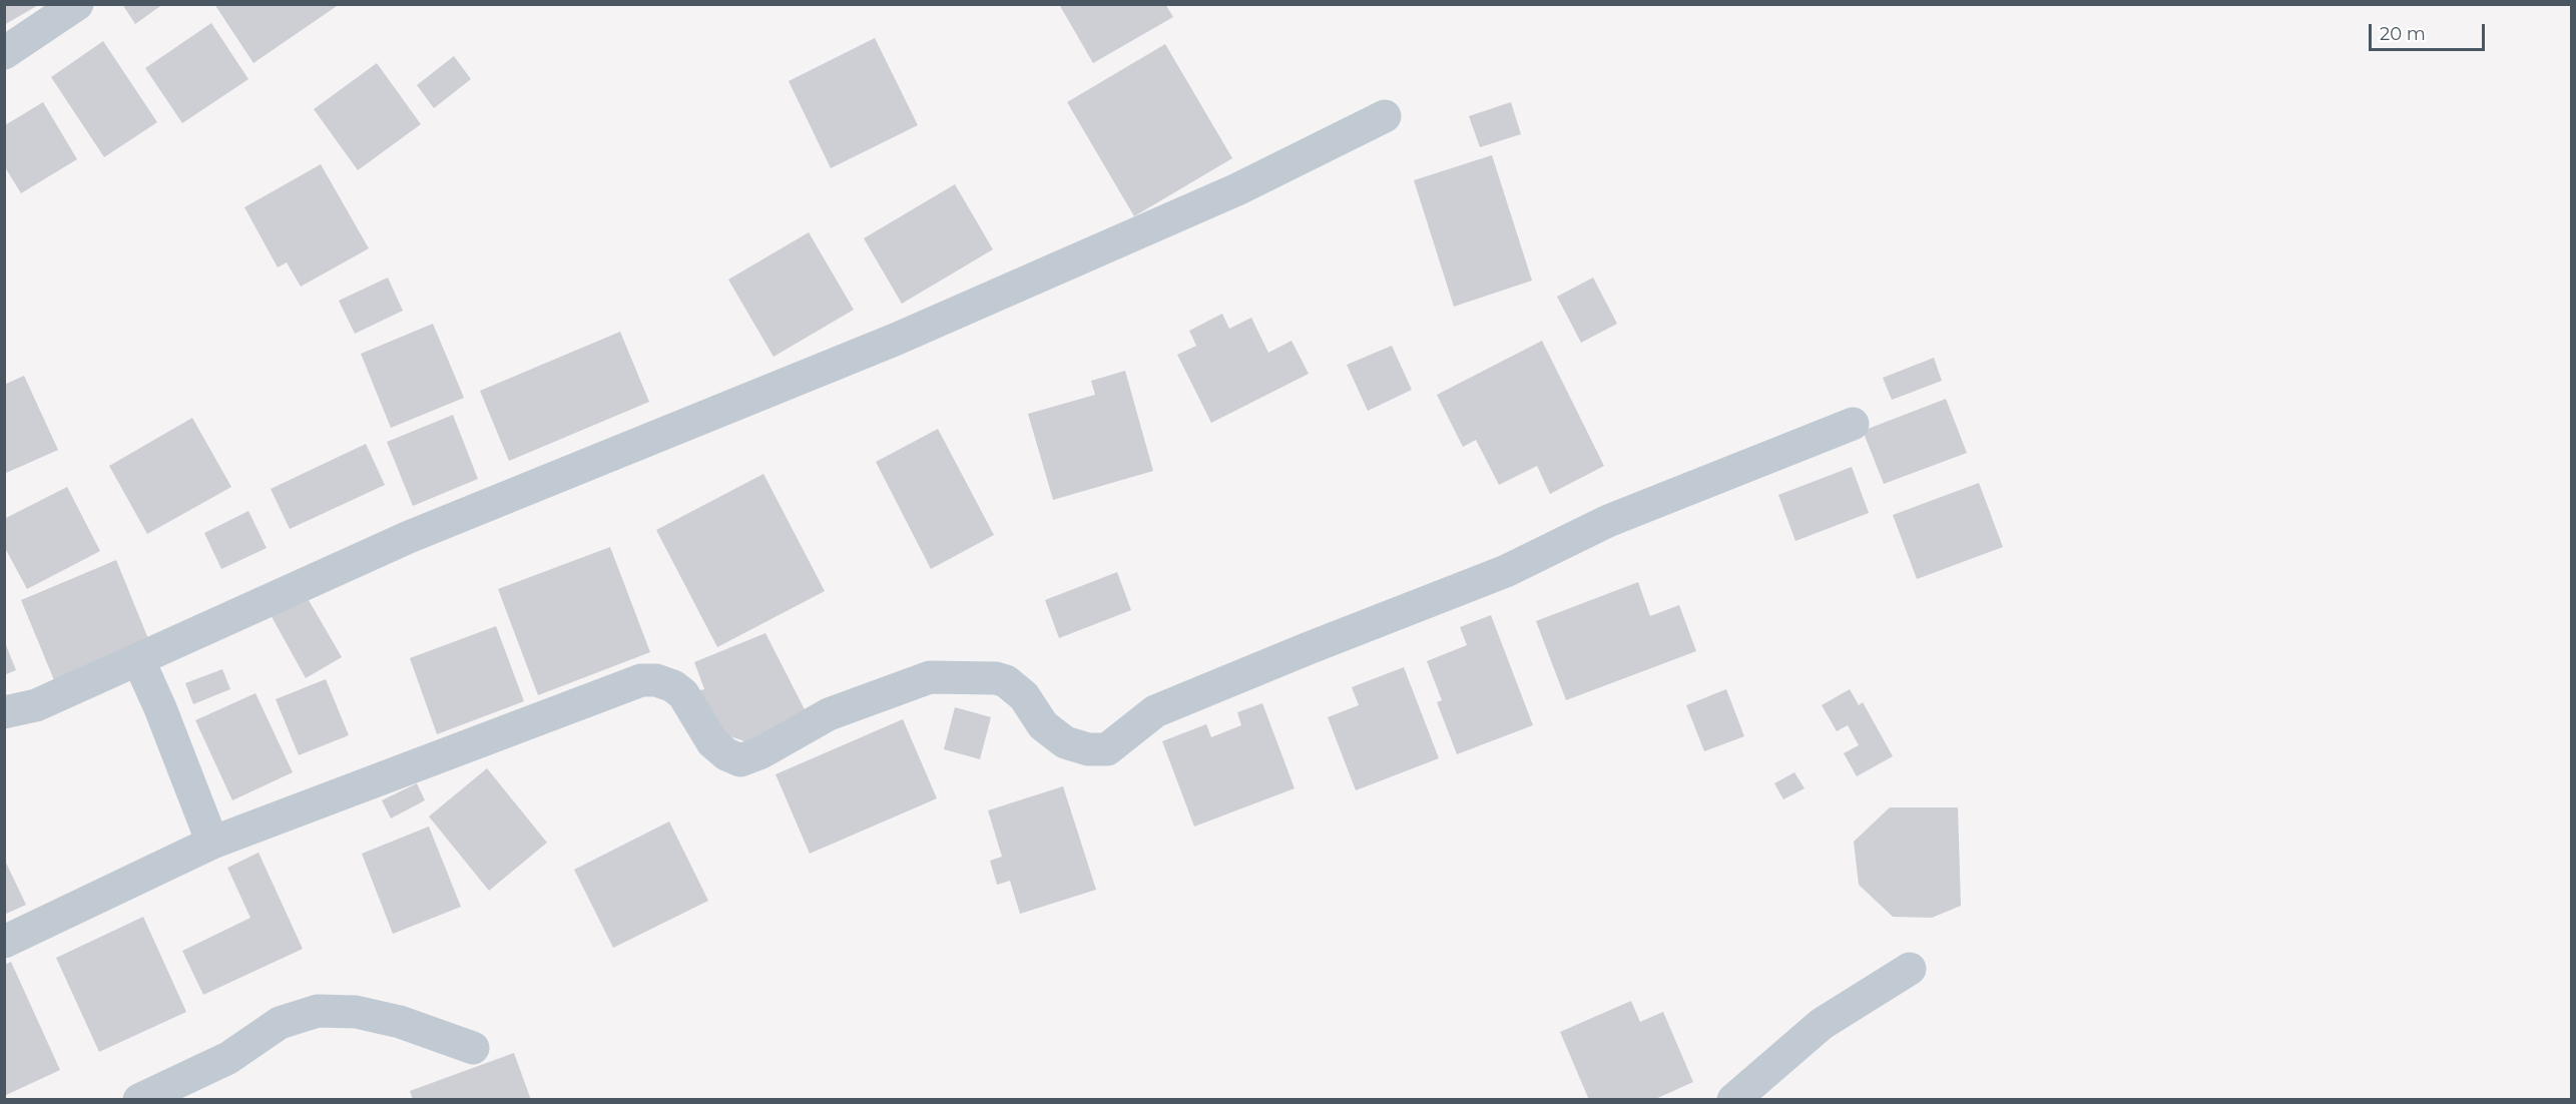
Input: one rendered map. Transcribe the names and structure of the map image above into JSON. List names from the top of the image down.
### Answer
{
  "scale_bar": "20 m"
}
